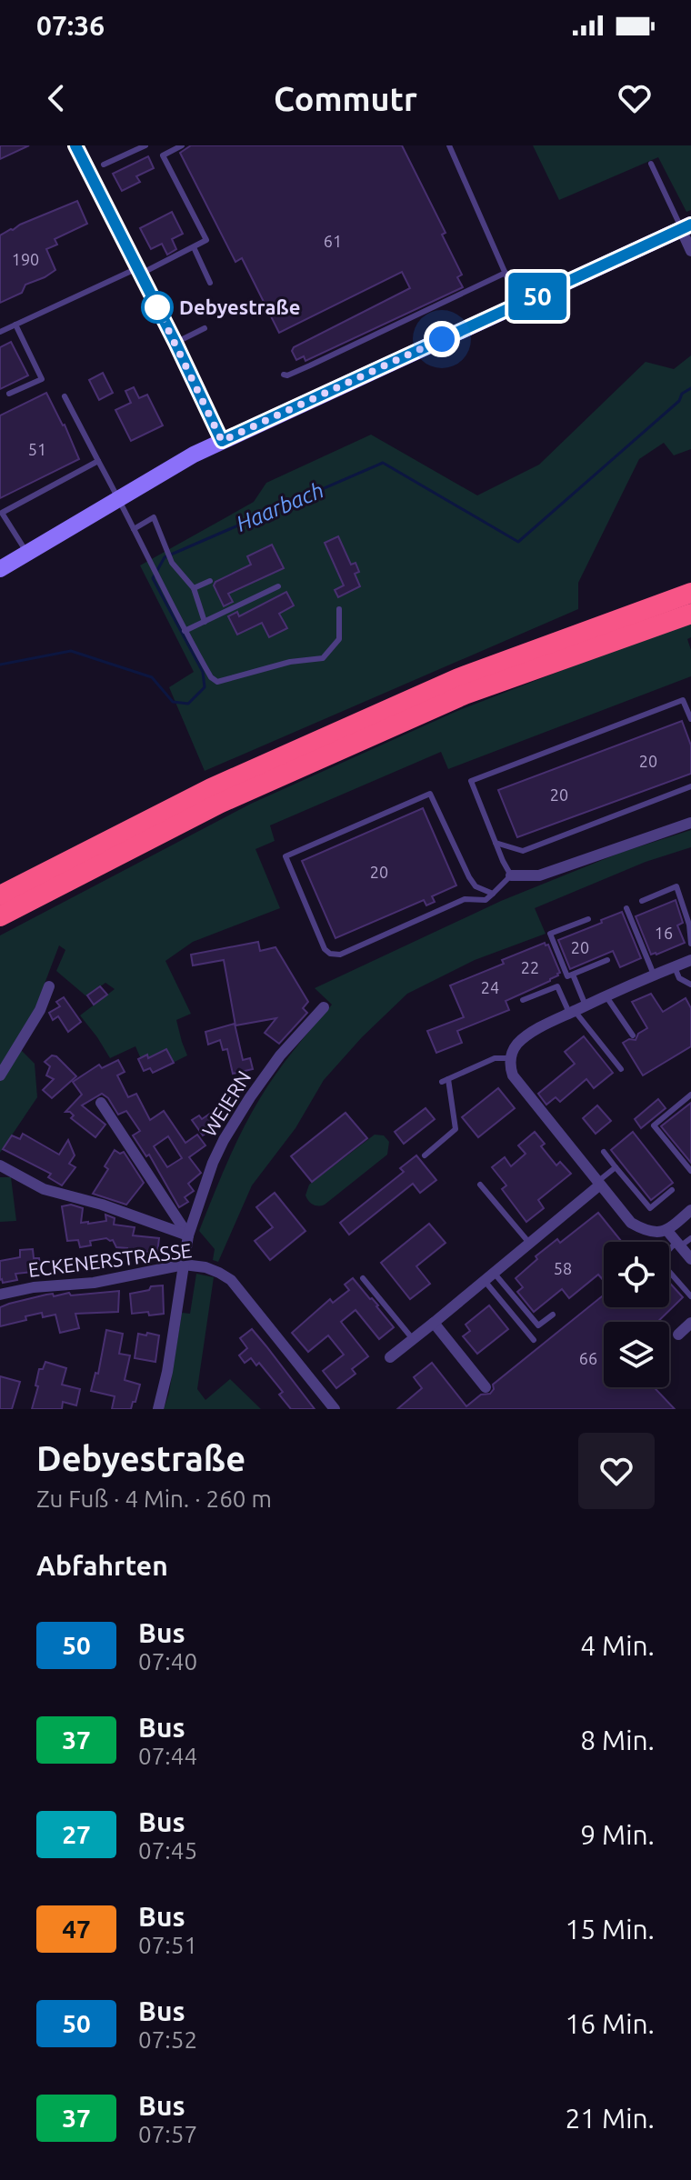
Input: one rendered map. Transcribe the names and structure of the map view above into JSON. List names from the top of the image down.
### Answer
{
  "streets": {
    "street": ["WEIERN", "ECKENERSTRASSE"]
  },
  "crossings": [
    ["WEIERN", "ECKENERSTRASSE"]
  ],
  "water": ["Haarbach"],
  "places": ["Debyestraße"],
  "lines": ["bus line 50"],
  "house_numbers": [
    "61",
    "190",
    "51",
    "20",
    "20",
    "20",
    "16",
    "20",
    "22",
    "24",
    "58",
    "66"
  ],
  "page": {
    "status": "07:36",
    "header": "Commutr",
    "on_map": "50",
    "heading": [
      ["Debyestraße", "Zu Fuß · 4 Min. · 260 m"],
      "Abfahrten"
    ],
    "list": [
      {
        "mark": "50",
        "name": "Bus",
        "note": "07:40",
        "value": "4 Min."
      },
      {
        "mark": "37",
        "name": "Bus",
        "note": "07:44",
        "value": "8 Min."
      },
      {
        "mark": "27",
        "name": "Bus",
        "note": "07:45",
        "value": "9 Min."
      },
      {
        "mark": "47",
        "name": "Bus",
        "note": "07:51",
        "value": "15 Min."
      },
      {
        "mark": "50",
        "name": "Bus",
        "note": "07:52",
        "value": "16 Min."
      },
      {
        "mark": "37",
        "name": "Bus",
        "note": "07:57",
        "value": "21 Min."
      }
    ]
  }
}
